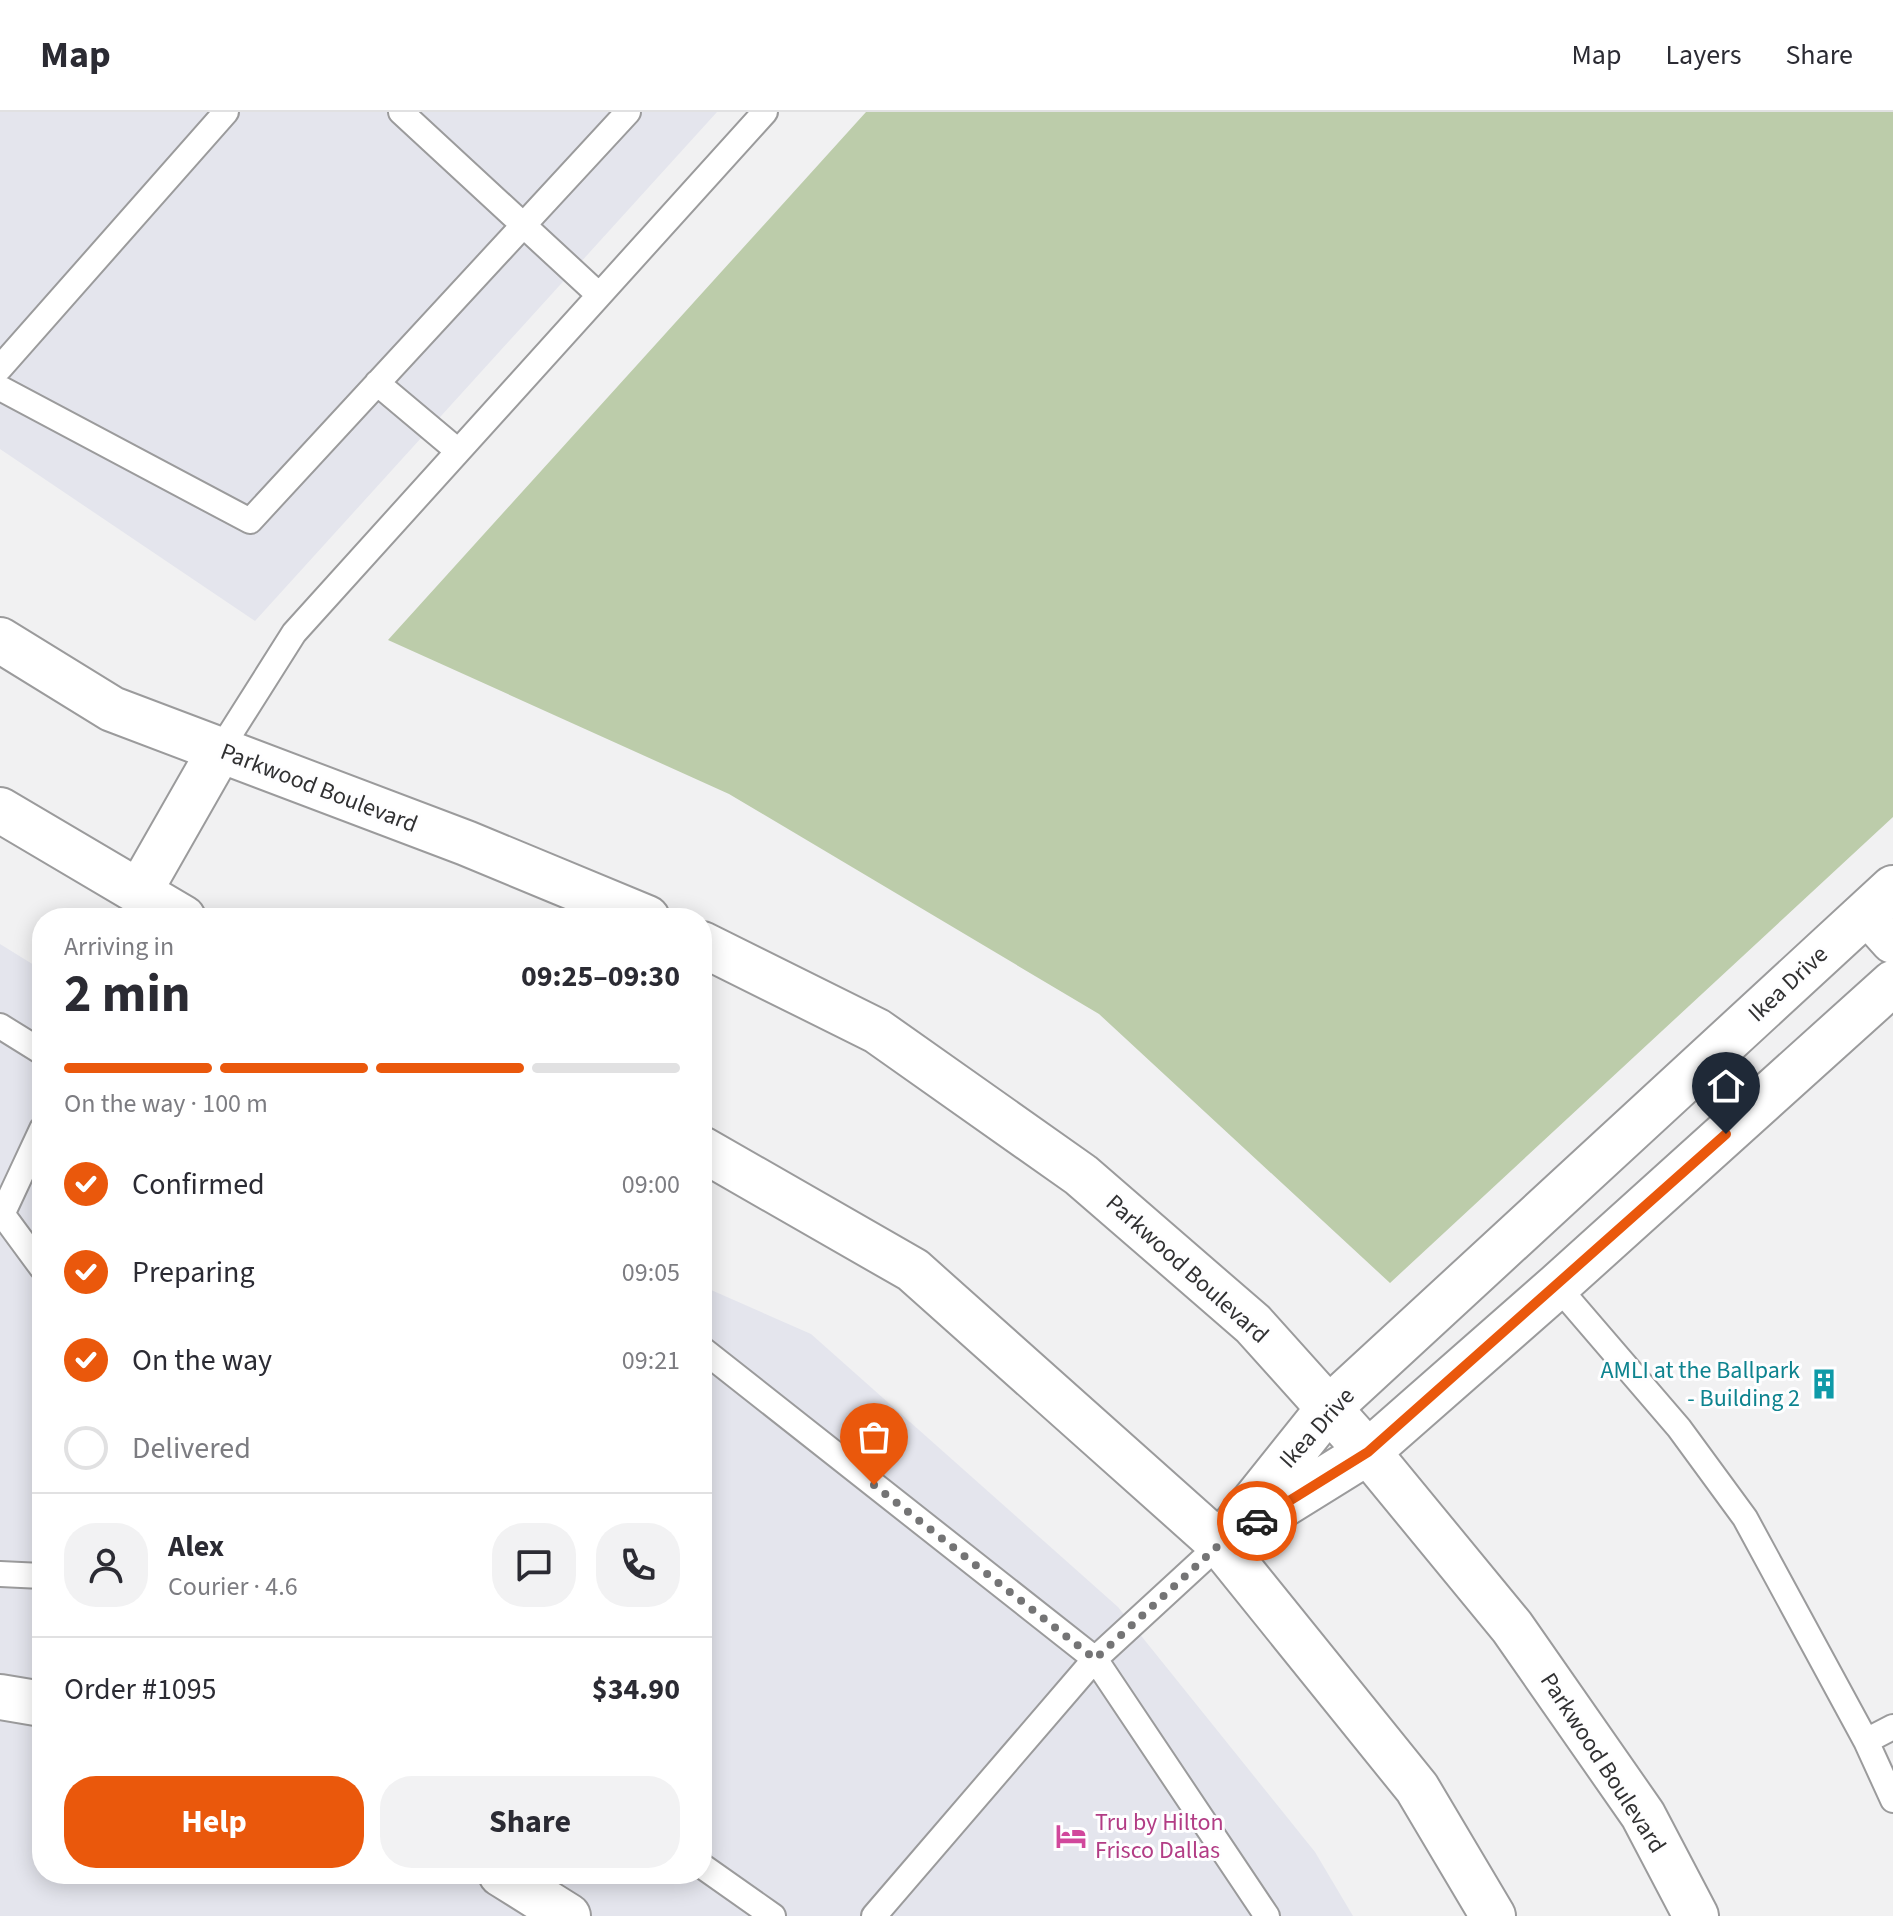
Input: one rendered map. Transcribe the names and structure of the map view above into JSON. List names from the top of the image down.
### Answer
{
  "streets": {
    "main road": ["Parkwood Boulevard", "Ikea Drive"]
  },
  "crossings": [
    ["Parkwood Boulevard", "Ikea Drive"]
  ],
  "places": {
    "building": ["AMLI at the Ballpark - Building 2"],
    "hotel": ["Tru by Hilton Frisco Dallas"]
  },
  "page": {
    "header": "Map",
    "nav": ["Map", "Layers", "Share"],
    "heading": ["2 min", "Arriving in", "09:25–09:30"],
    "panel": [
      "Alex",
      "Courier · 4.6",
      "Order #1095",
      "$34.90"
    ],
    "bar": "On the way · 100 m",
    "list": [
      ["Confirmed", "09:00"],
      ["Preparing", "09:05"],
      ["On the way", "09:21"],
      "Delivered"
    ],
    "buttons": ["Help", "Share"]
  }
}
